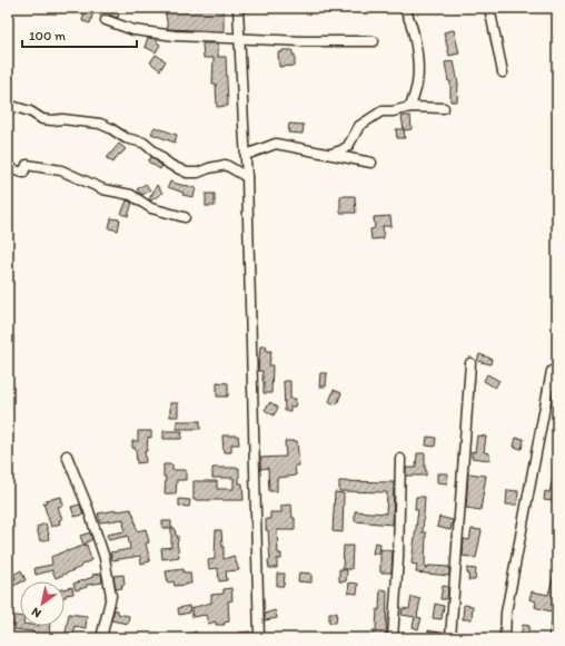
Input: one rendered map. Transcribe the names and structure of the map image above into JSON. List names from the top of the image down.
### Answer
{
  "scale_bar": "100 m",
  "north": "bottom left"
}
